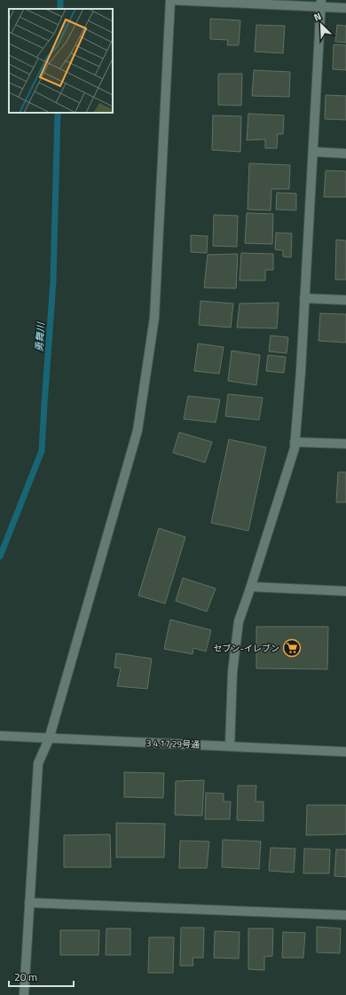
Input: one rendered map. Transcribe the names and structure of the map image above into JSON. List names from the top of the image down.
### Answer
{
  "streets": {
    "street": ["3.4.17 29号通"]
  },
  "water": ["勇舞川"],
  "places": {
    "supermarket": ["セブン-イレブン"]
  },
  "scale_bar": "20 m",
  "north": "top left"
}
